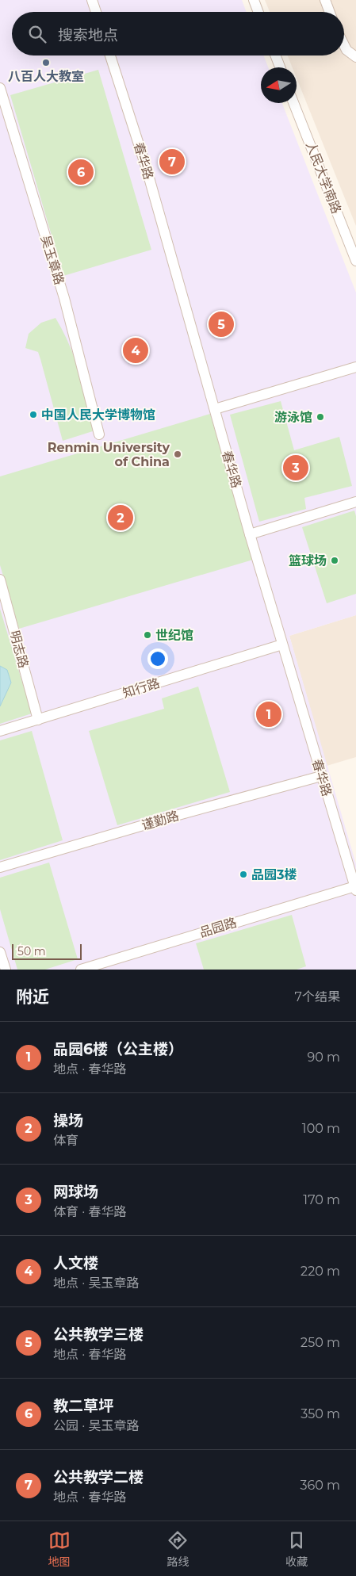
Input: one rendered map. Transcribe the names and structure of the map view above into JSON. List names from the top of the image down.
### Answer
{
  "streets": {
    "street": [
      "春华路",
      "人民大学南路",
      "吴玉章路",
      "明志路",
      "知行路",
      "谨勤路",
      "品园路"
    ]
  },
  "crossings": [
    ["春华路", "知行路"],
    ["春华路", "谨勤路"],
    ["春华路", "品园路"],
    ["明志路", "知行路"]
  ],
  "places": [
    "八百人大教室",
    "中国人民大学博物馆",
    "游泳馆",
    "Renmin University of China",
    "篮球场",
    "世纪馆",
    "品园3楼"
  ],
  "scale_bar": "50 m",
  "north": "left",
  "page": {
    "search": "搜索地点",
    "pins": [
      "7",
      "6",
      "5",
      "4",
      "3",
      "2",
      "1"
    ],
    "scale": "50 m",
    "heading": ["附近", "7个结果"],
    "list": [
      {
        "mark": "1",
        "name": "品园6楼（公主楼）",
        "note": "地点 · 春华路",
        "value": "90 m"
      },
      {
        "mark": "2",
        "name": "操场",
        "note": "体育",
        "value": "100 m"
      },
      {
        "mark": "3",
        "name": "网球场",
        "note": "体育 · 春华路",
        "value": "170 m"
      },
      {
        "mark": "4",
        "name": "人文楼",
        "note": "地点 · 吴玉章路",
        "value": "220 m"
      },
      {
        "mark": "5",
        "name": "公共教学三楼",
        "note": "地点 · 春华路",
        "value": "250 m"
      },
      {
        "mark": "6",
        "name": "教二草坪",
        "note": "公园 · 吴玉章路",
        "value": "350 m"
      },
      {
        "mark": "7",
        "name": "公共教学二楼",
        "note": "地点 · 春华路",
        "value": "360 m"
      }
    ],
    "nav": ["地图", "路线", "收藏"]
  }
}
